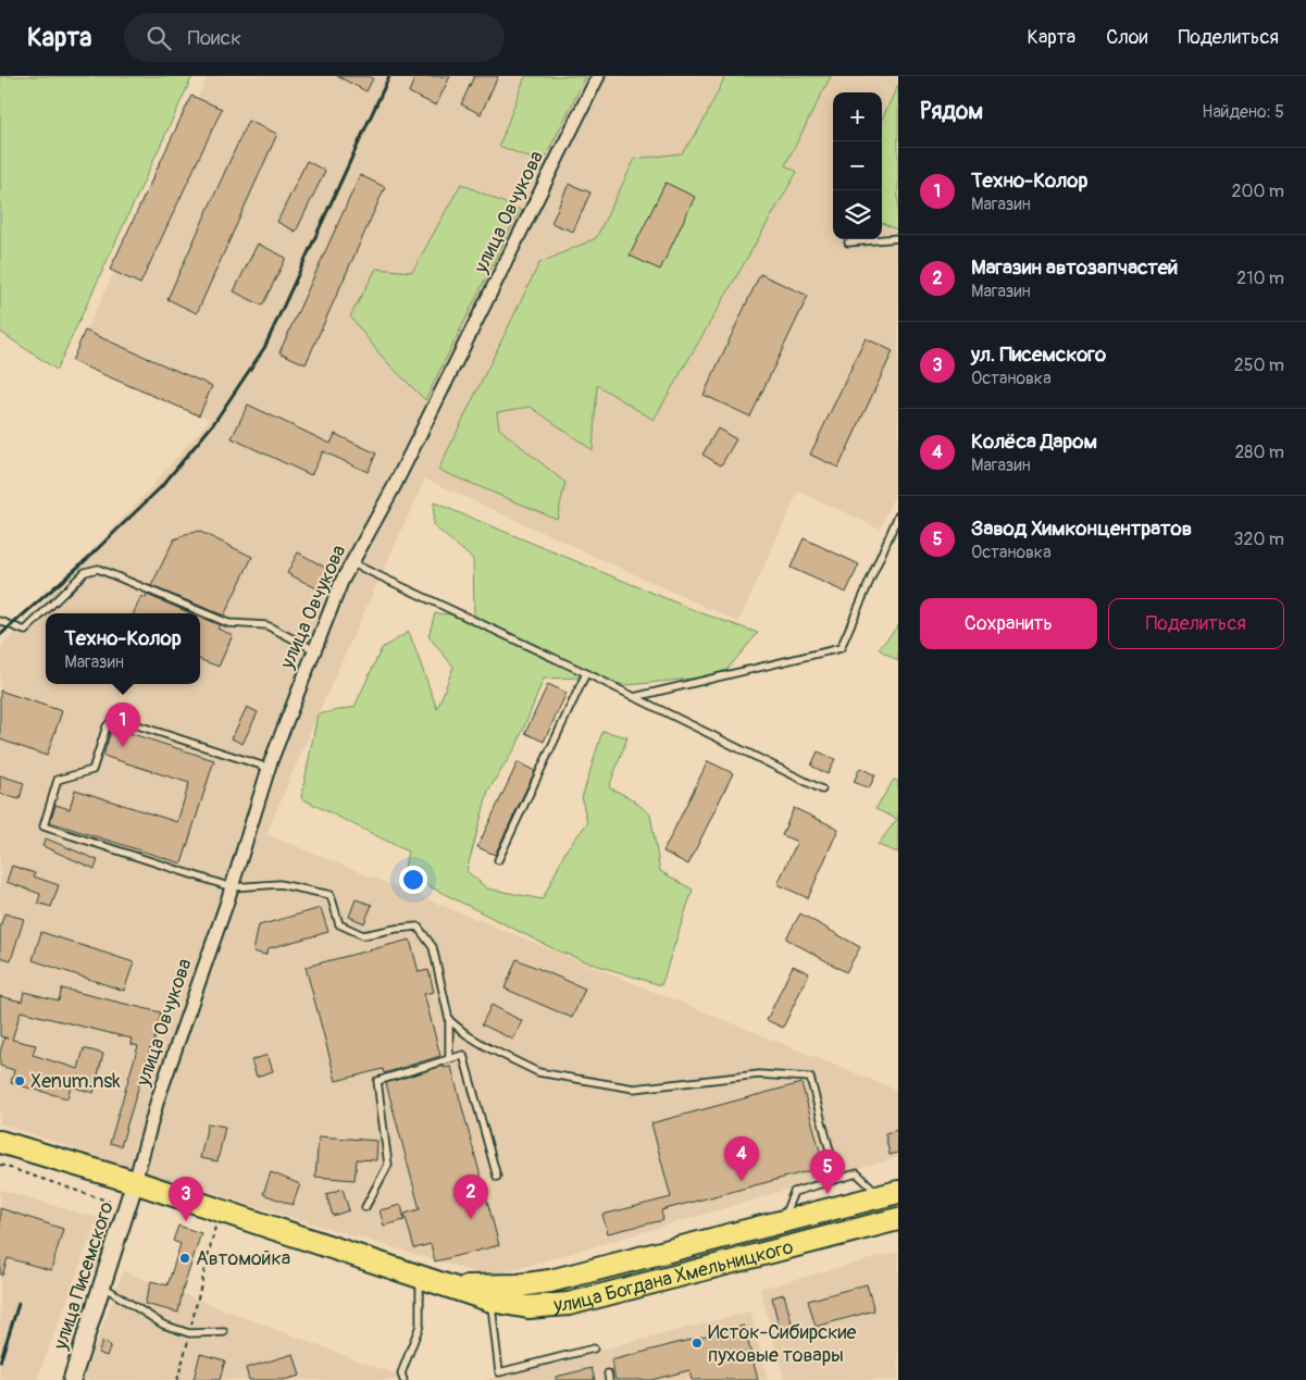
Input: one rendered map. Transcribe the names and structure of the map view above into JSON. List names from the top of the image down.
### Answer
{
  "streets": {
    "highway": ["улица Богдана Хмельницкого"],
    "street": ["улица Овчукова", "улица Писемского"]
  },
  "crossings": [
    ["улица Овчукова", "улица Писемского"],
    ["улица Овчукова", "улица Богдана Хмельницкого"],
    ["улица Писемского", "улица Богдана Хмельницкого"]
  ],
  "places": ["Xenum.nsk", "Автомойка", "Исток-Сибирские пуховые товары"],
  "page": {
    "header": "Карта",
    "search": "Поиск",
    "nav": ["Карта", "Слои", "Поделиться"],
    "heading": ["Рядом", "Найдено: 5"],
    "map_buttons": ["+", "−"],
    "list": [
      {
        "mark": "1",
        "name": "Техно-Колор",
        "note": "Магазин",
        "value": "200 m"
      },
      {
        "mark": "2",
        "name": "Магазин автозапчастей",
        "note": "Магазин",
        "value": "210 m"
      },
      {
        "mark": "3",
        "name": "ул. Писемского",
        "note": "Остановка",
        "value": "250 m"
      },
      {
        "mark": "4",
        "name": "Колёса Даром",
        "note": "Магазин",
        "value": "280 m"
      },
      {
        "mark": "5",
        "name": "Завод Химконцентратов",
        "note": "Остановка",
        "value": "320 m"
      }
    ],
    "buttons": ["Сохранить", "Поделиться"],
    "popup": ["Техно-Колор", "Магазин"],
    "pins": [
      "1",
      "4",
      "5",
      "2",
      "3"
    ]
  }
}
